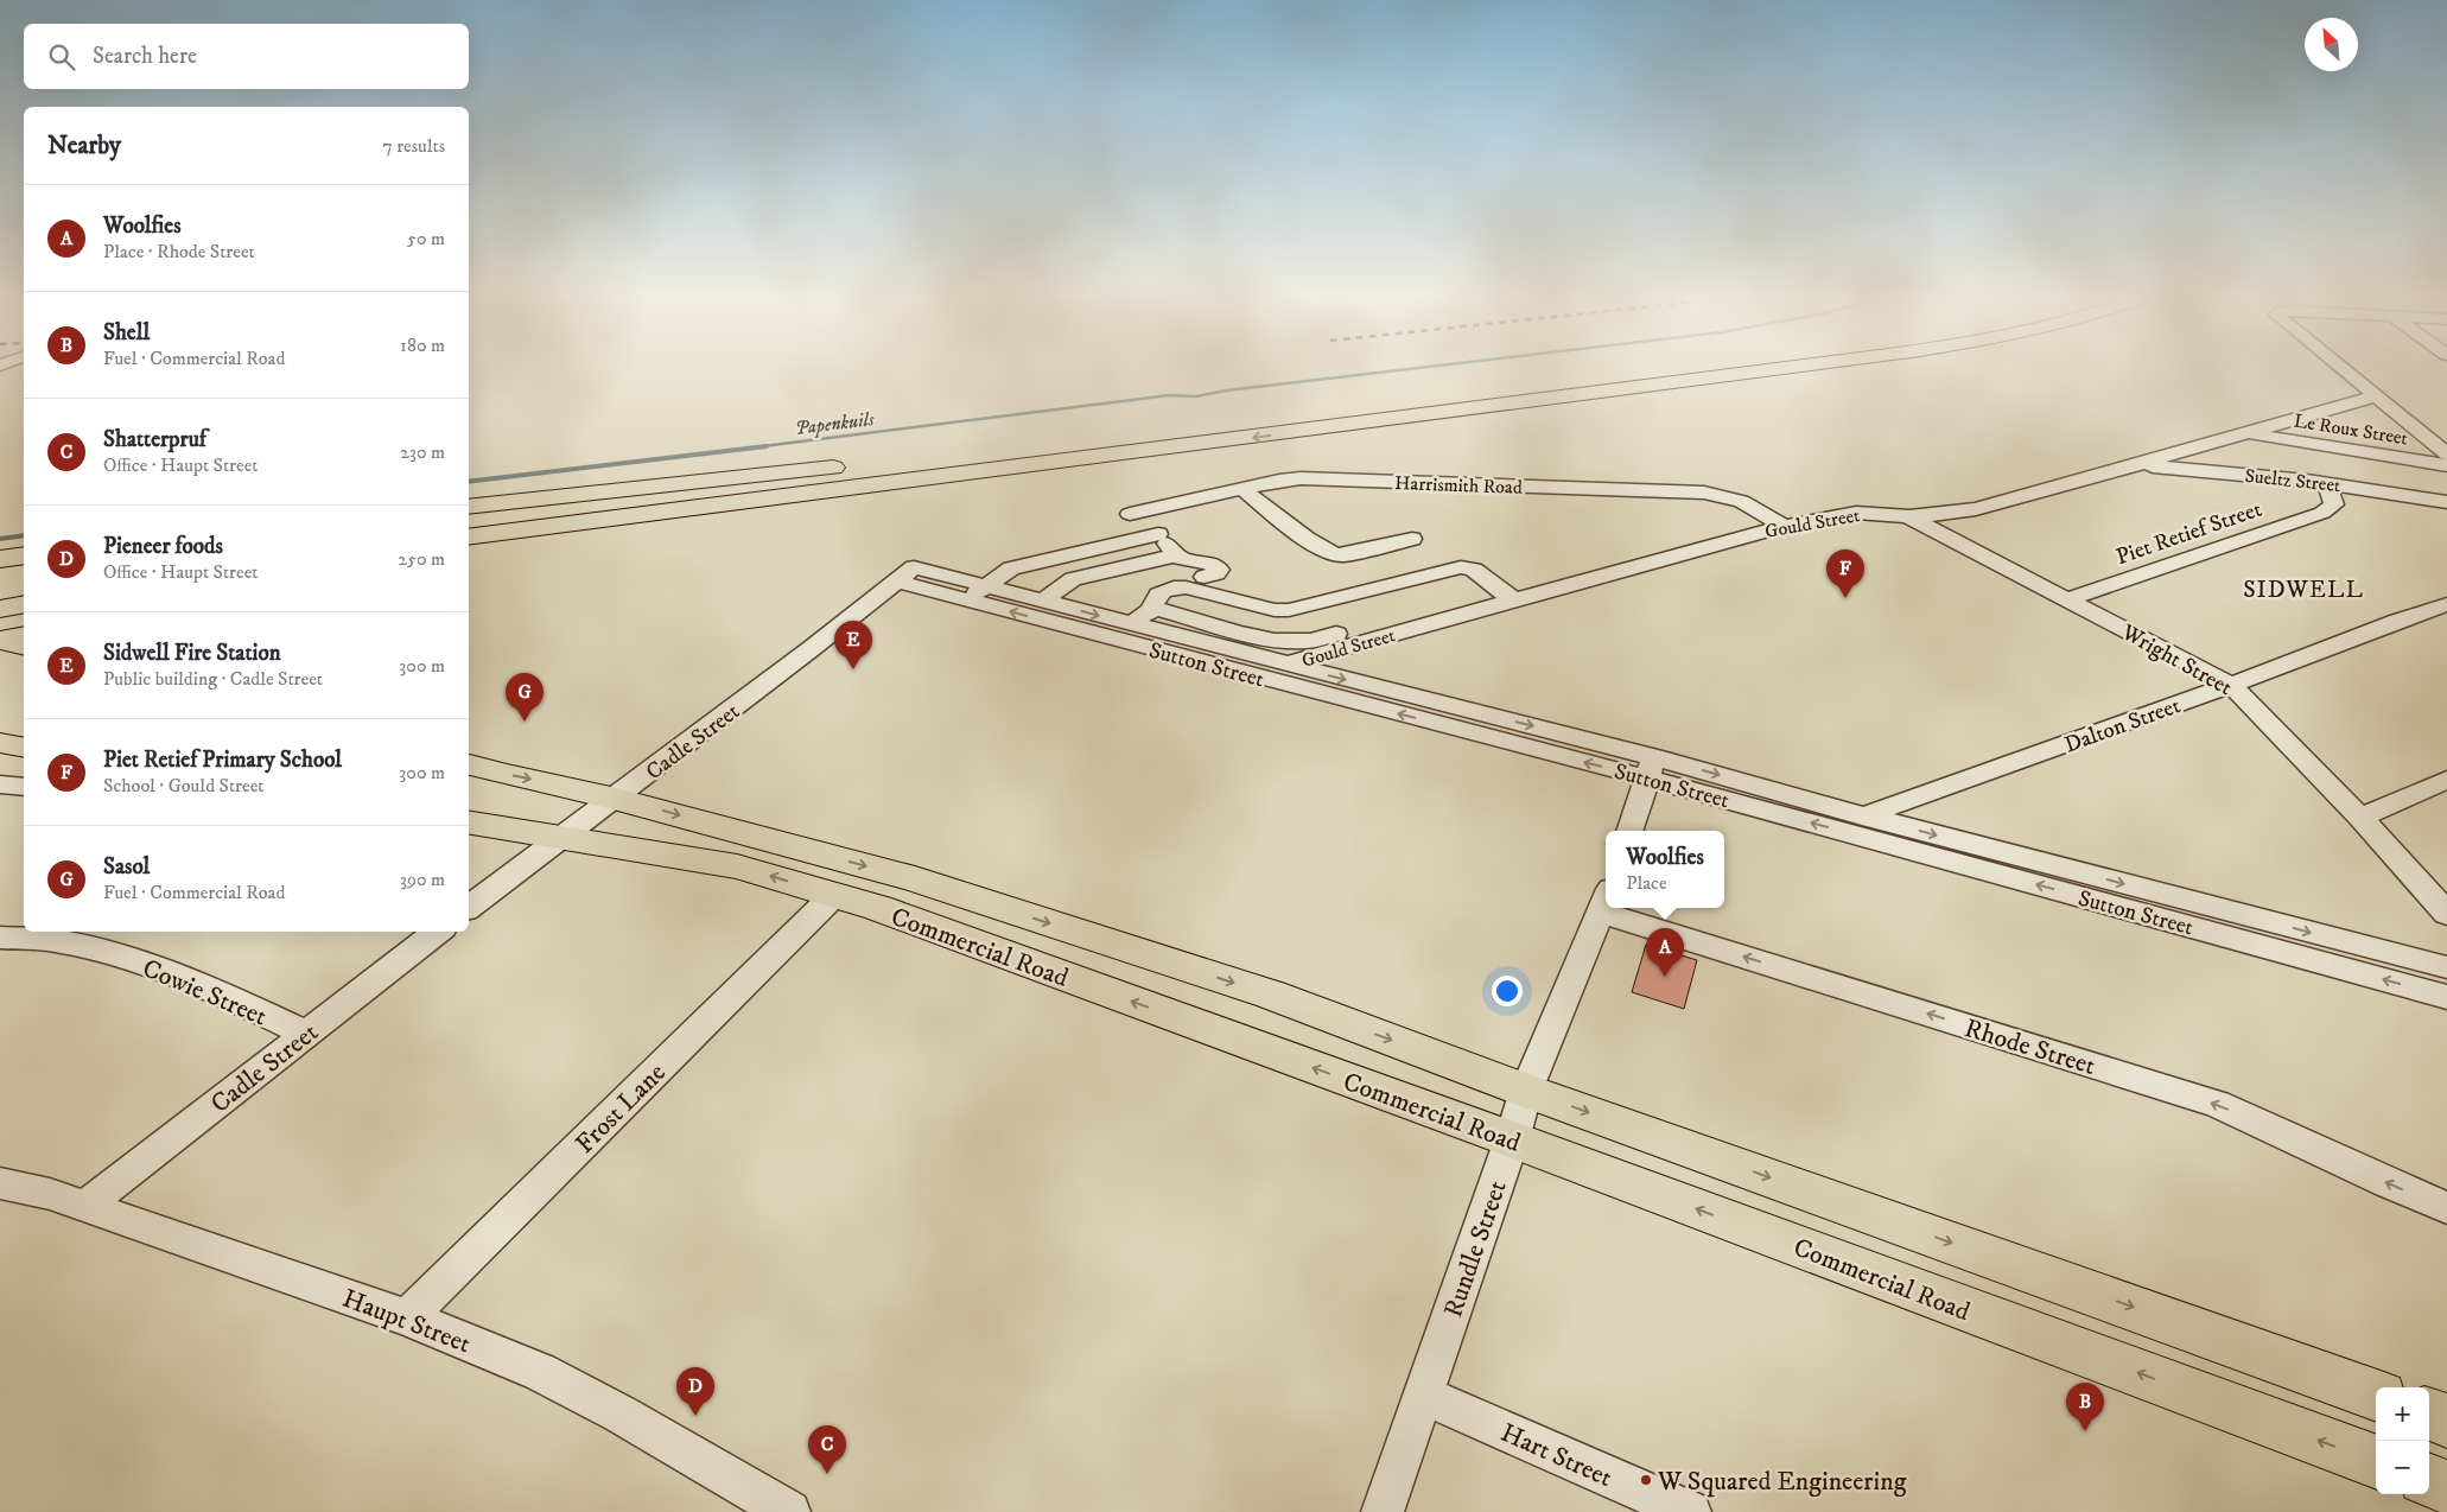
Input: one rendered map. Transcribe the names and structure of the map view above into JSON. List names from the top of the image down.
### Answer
{
  "streets": {
    "main road": ["Commercial Road"],
    "street": [
      "Le Roux Street",
      "Sueltz Street",
      "Harrismith Road",
      "Gould Street",
      "Piet Retief Street",
      "Wright Street",
      "Sutton Street",
      "Dalton Street",
      "Cadle Street",
      "Cowie Street",
      "Rhode Street",
      "Frost Lane",
      "Rundle Street",
      "Haupt Street",
      "Hart Street"
    ]
  },
  "crossings": [
    ["Le Roux Street", "Gould Street"],
    ["Sueltz Street", "Gould Street"],
    ["Sueltz Street", "Piet Retief Street"],
    ["Harrismith Road", "Gould Street"],
    ["Gould Street", "Wright Street"],
    ["Gould Street", "Sutton Street"],
    ["Piet Retief Street", "Wright Street"],
    ["Wright Street", "Dalton Street"],
    ["Sutton Street", "Dalton Street"],
    ["Sutton Street", "Cadle Street"],
    ["Cadle Street", "Commercial Road"],
    ["Cadle Street", "Cowie Street"],
    ["Cadle Street", "Haupt Street"],
    ["Commercial Road", "Frost Lane"],
    ["Commercial Road", "Rundle Street"],
    ["Frost Lane", "Haupt Street"],
    ["Rundle Street", "Hart Street"]
  ],
  "one_way": ["Rhode Street"],
  "districts": ["SIDWELL"],
  "water": ["Papenkuils"],
  "places": ["W Squared Engineering"],
  "north": "top left",
  "page": {
    "search": "Search here",
    "heading": ["Nearby", "7 results"],
    "list": [
      {
        "mark": "A",
        "name": "Woolfies",
        "note": "Place · Rhode Street",
        "value": "50 m"
      },
      {
        "mark": "B",
        "name": "Shell",
        "note": "Fuel · Commercial Road",
        "value": "180 m"
      },
      {
        "mark": "C",
        "name": "Shatterpruf",
        "note": "Office · Haupt Street",
        "value": "230 m"
      },
      {
        "mark": "D",
        "name": "Pieneer foods",
        "note": "Office · Haupt Street",
        "value": "250 m"
      },
      {
        "mark": "E",
        "name": "Sidwell Fire Station",
        "note": "Public building · Cadle Street",
        "value": "300 m"
      },
      {
        "mark": "F",
        "name": "Piet Retief Primary School",
        "note": "School · Gould Street",
        "value": "300 m"
      },
      {
        "mark": "G",
        "name": "Sasol",
        "note": "Fuel · Commercial Road",
        "value": "390 m"
      }
    ],
    "pins": [
      "F",
      "E",
      "G",
      "A",
      "D",
      "B",
      "C"
    ],
    "popup": ["Woolfies", "Place"],
    "map_buttons": ["+", "−"]
  }
}
